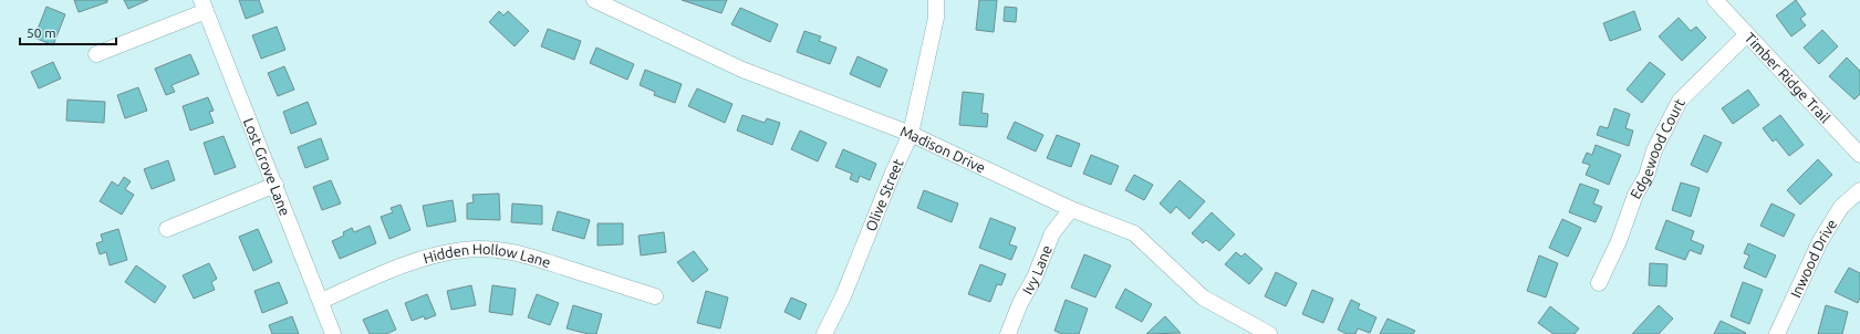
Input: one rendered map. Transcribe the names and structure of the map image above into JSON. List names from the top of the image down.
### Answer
{
  "streets": {
    "street": [
      "Timber Ridge Trail",
      "Madison Drive",
      "Edgewood Court",
      "Lost Grove Lane",
      "Olive Street",
      "Inwood Drive",
      "Hidden Hollow Lane",
      "Ivy Lane"
    ]
  },
  "crossings": [
    ["Timber Ridge Trail", "Edgewood Court"],
    ["Madison Drive", "Olive Street"],
    ["Madison Drive", "Ivy Lane"],
    ["Lost Grove Lane", "Hidden Hollow Lane"]
  ],
  "scale_bar": "50 m"
}
